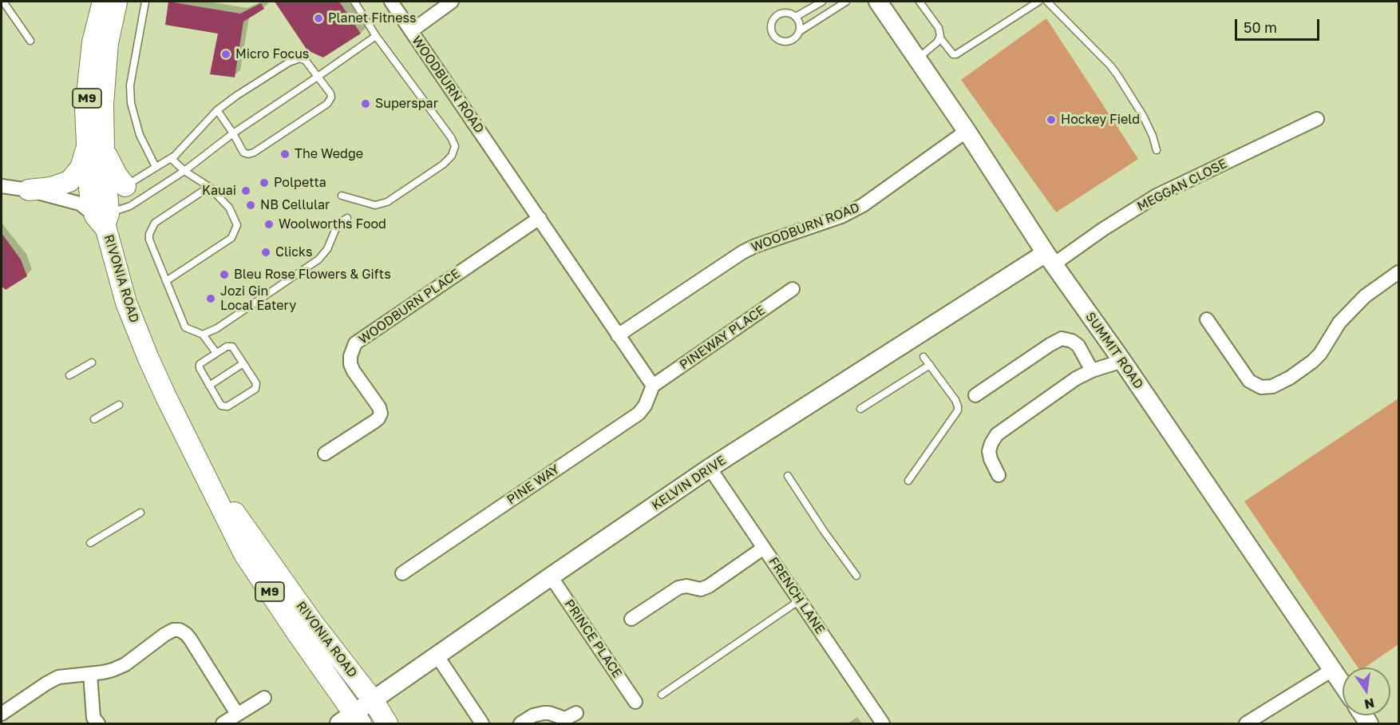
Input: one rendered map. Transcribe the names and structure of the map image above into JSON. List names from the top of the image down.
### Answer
{
  "streets": {
    "main road": [
      "M9",
      "RIVONIA ROAD",
      "SUMMIT ROAD",
      "KELVIN DRIVE"
    ],
    "street": [
      "WOODBURN ROAD",
      "MEGGAN CLOSE",
      "WOODBURN PLACE",
      "PINEWAY PLACE",
      "PINE WAY",
      "FRENCH LANE",
      "PRINCE PLACE"
    ]
  },
  "crossings": [
    ["WOODBURN ROAD", "WOODBURN PLACE"],
    ["WOODBURN ROAD", "PINEWAY PLACE"],
    ["WOODBURN ROAD", "SUMMIT ROAD"],
    ["WOODBURN ROAD", "PINE WAY"],
    ["MEGGAN CLOSE", "SUMMIT ROAD"],
    ["MEGGAN CLOSE", "KELVIN DRIVE"],
    ["RIVONIA ROAD", "KELVIN DRIVE"],
    ["PINEWAY PLACE", "PINE WAY"],
    ["SUMMIT ROAD", "KELVIN DRIVE"],
    ["KELVIN DRIVE", "FRENCH LANE"],
    ["KELVIN DRIVE", "PRINCE PLACE"]
  ],
  "places": [
    "Planet Fitness",
    "Micro Focus",
    "Superspar",
    "Hockey Field",
    "The Wedge",
    "Polpetta",
    "Kauai",
    "NB Cellular",
    "Woolworths Food",
    "Clicks",
    "Bleu Rose Flowers & Gifts",
    "Jozi Gin Local Eatery"
  ],
  "scale_bar": "50 m",
  "north": "bottom"
}
